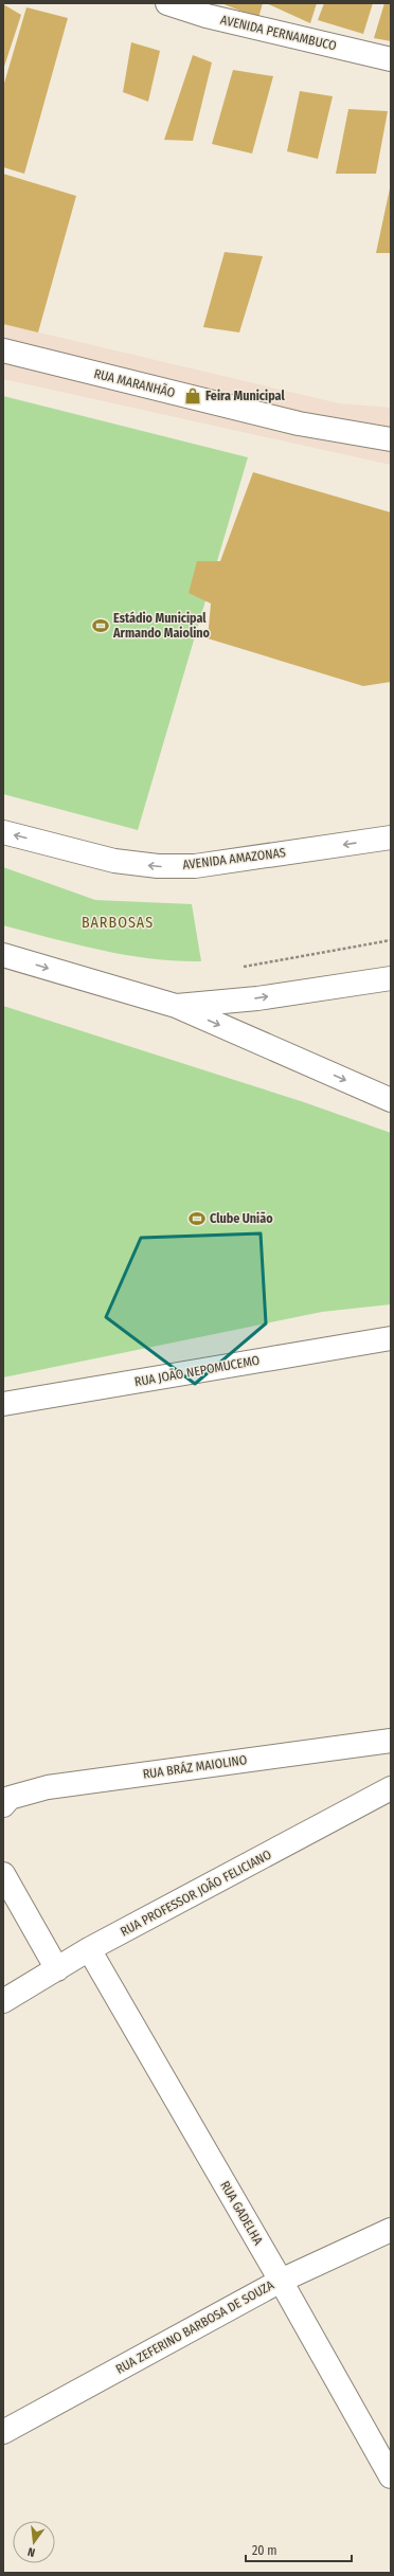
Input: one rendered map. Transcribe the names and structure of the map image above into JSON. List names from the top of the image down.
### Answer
{
  "streets": {
    "street": [
      "AVENIDA PERNAMBUCO",
      "RUA MARANHÃO",
      "AVENIDA AMAZONAS",
      "RUA JOÃO NEPOMUCEMO",
      "RUA BRÁZ MAIOLINO",
      "RUA PROFESSOR JOÃO FELICIANO",
      "RUA GADELHA",
      "RUA ZEFERINO BARBOSA DE SOUZA"
    ]
  },
  "crossings": [
    ["RUA PROFESSOR JOÃO FELICIANO", "RUA GADELHA"],
    ["RUA GADELHA", "RUA ZEFERINO BARBOSA DE SOUZA"]
  ],
  "districts": ["BARBOSAS"],
  "places": {
    "shop": ["Feira Municipal"],
    "sports": ["Estádio Municipal Armando Maiolino", "Clube União"]
  },
  "scale_bar": "20 m",
  "north": "bottom"
}
